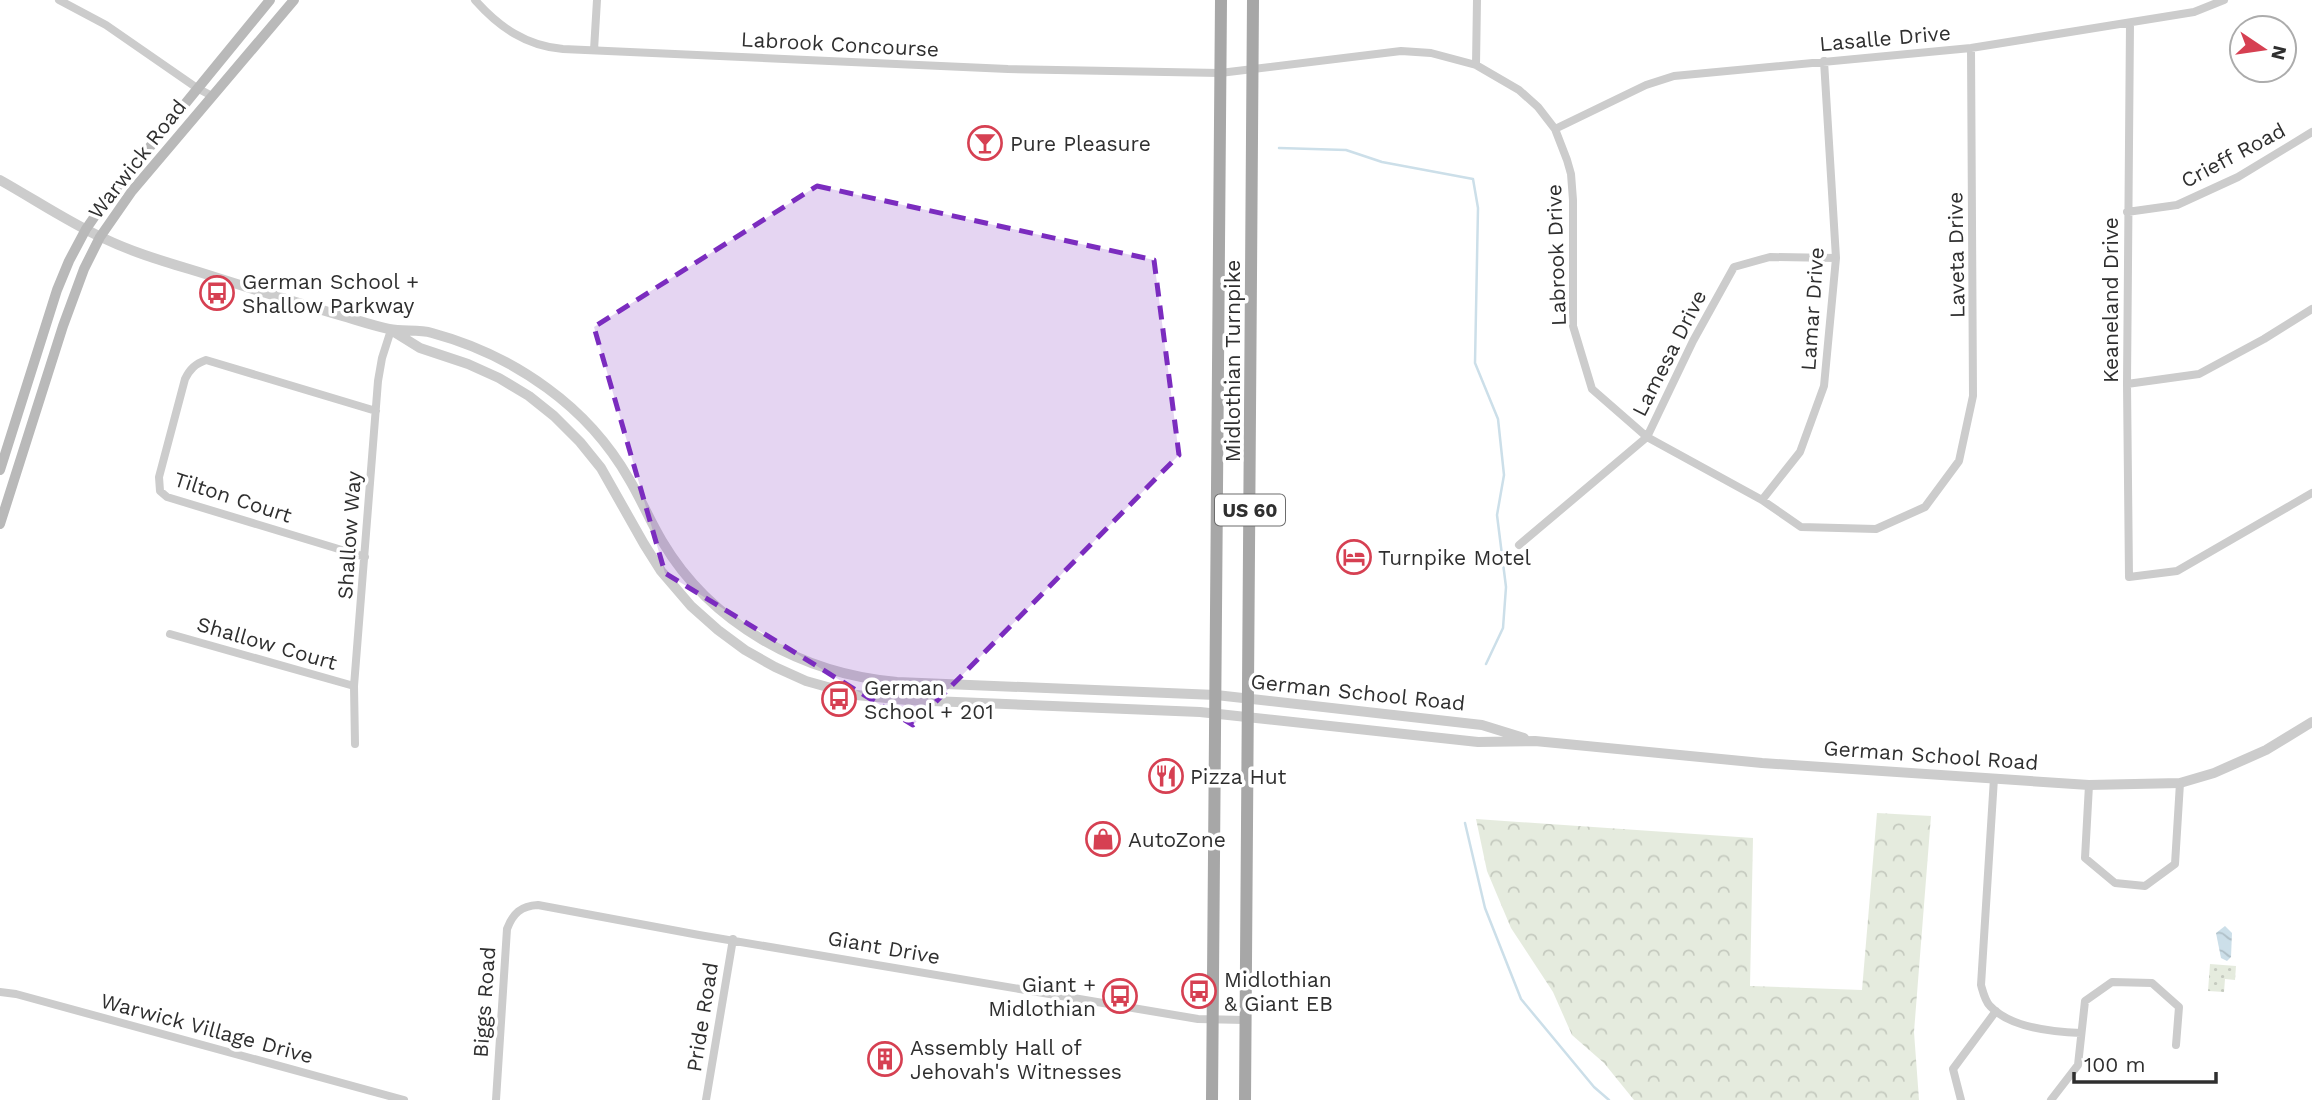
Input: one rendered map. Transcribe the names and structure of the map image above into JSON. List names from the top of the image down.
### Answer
{
  "streets": {
    "main road": ["Warwick Road", "Midlothian Turnpike", "US 60"],
    "street": [
      "Lasalle Drive",
      "Labrook Concourse",
      "Crieff Road",
      "Labrook Drive",
      "Laveta Drive",
      "Keaneland Drive",
      "Lamar Drive",
      "Lamesa Drive",
      "Tilton Court",
      "Shallow Way",
      "Shallow Court",
      "German School Road",
      "Giant Drive",
      "Biggs Road",
      "Pride Road",
      "Warwick Village Drive"
    ]
  },
  "crossings": [
    ["Lasalle Drive", "Labrook Drive"],
    ["Lasalle Drive", "Laveta Drive"],
    ["Lasalle Drive", "Keaneland Drive"],
    ["Lasalle Drive", "Lamar Drive"],
    ["Labrook Concourse", "Labrook Drive"],
    ["Labrook Concourse", "Midlothian Turnpike"],
    ["Crieff Road", "Keaneland Drive"],
    ["Labrook Drive", "Laveta Drive"],
    ["Labrook Drive", "Lamar Drive"],
    ["Labrook Drive", "Lamesa Drive"],
    ["Labrook Drive", "Midlothian Turnpike"],
    ["Lamar Drive", "Lamesa Drive"],
    ["Midlothian Turnpike", "German School Road"],
    ["Midlothian Turnpike", "Giant Drive"],
    ["Tilton Court", "Shallow Way"],
    ["Shallow Way", "Shallow Court"],
    ["Shallow Way", "German School Road"],
    ["Giant Drive", "Biggs Road"],
    ["Giant Drive", "Pride Road"]
  ],
  "places": {
    "bar": ["Pure Pleasure"],
    "bus stop": [
      "German School + Shallow Parkway",
      "German School + 201",
      "Midlothian & Giant EB",
      "Giant + Midlothian"
    ],
    "hotel": ["Turnpike Motel"],
    "restaurant": ["Pizza Hut"],
    "shop": ["AutoZone"],
    "building": ["Assembly Hall of Jehovah's Witnesses"]
  },
  "scale_bar": "100 m",
  "north": "right"
}
